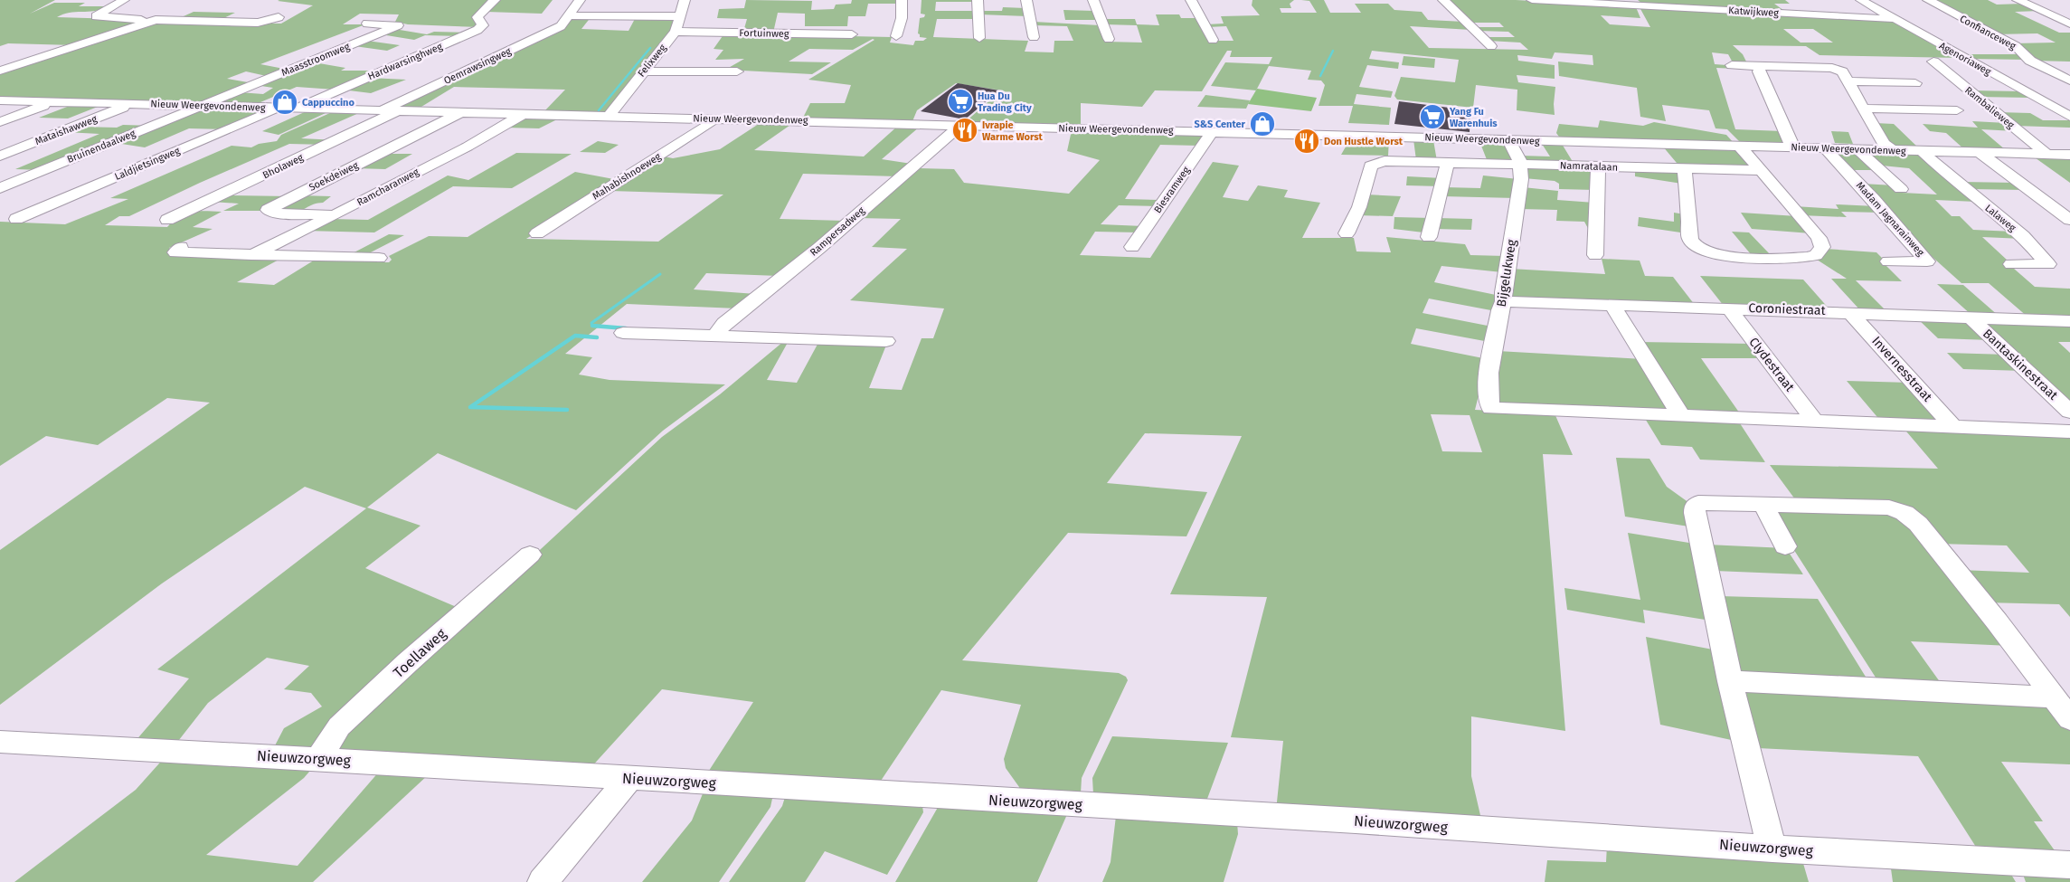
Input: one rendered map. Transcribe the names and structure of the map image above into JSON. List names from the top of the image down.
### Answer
{
  "streets": {
    "street": [
      "Katwijkweg",
      "Confianceweg",
      "Fortuinweg",
      "Agenoriaweg",
      "Maasstroomweg",
      "Felixweg",
      "Hardwarsinghweg",
      "Oemrawsingweg",
      "Nieuw Weergevondenweg",
      "Rambalieweg",
      "Mataishawweg",
      "Bruinendaalweg",
      "Laldjietsingweg",
      "Bholaweg",
      "Namratalaan",
      "Soekdeiweg",
      "Mahabishnoeweg",
      "Ramcharanweg",
      "Biesramweg",
      "Lalaweg",
      "Madam Jagnarainweg",
      "Rampersadweg",
      "Bijgelukweg",
      "Coroniestraat",
      "Clydestraat",
      "Bantaskinestraat",
      "Invernesstraat",
      "Toellaweg",
      "Nieuwzorgweg"
    ]
  },
  "crossings": [
    ["Katwijkweg", "Agenoriaweg"],
    ["Fortuinweg", "Felixweg"],
    ["Maasstroomweg", "Nieuw Weergevondenweg"],
    ["Maasstroomweg", "Bruinendaalweg"],
    ["Felixweg", "Nieuw Weergevondenweg"],
    ["Hardwarsinghweg", "Nieuw Weergevondenweg"],
    ["Oemrawsingweg", "Nieuw Weergevondenweg"],
    ["Nieuw Weergevondenweg", "Rambalieweg"],
    ["Nieuw Weergevondenweg", "Mataishawweg"],
    ["Nieuw Weergevondenweg", "Bruinendaalweg"],
    ["Nieuw Weergevondenweg", "Laldjietsingweg"],
    ["Nieuw Weergevondenweg", "Bholaweg"],
    ["Nieuw Weergevondenweg", "Soekdeiweg"],
    ["Nieuw Weergevondenweg", "Mahabishnoeweg"],
    ["Nieuw Weergevondenweg", "Ramcharanweg"],
    ["Nieuw Weergevondenweg", "Biesramweg"],
    ["Nieuw Weergevondenweg", "Lalaweg"],
    ["Nieuw Weergevondenweg", "Madam Jagnarainweg"],
    ["Nieuw Weergevondenweg", "Rampersadweg"],
    ["Nieuw Weergevondenweg", "Bijgelukweg"],
    ["Namratalaan", "Bijgelukweg"],
    ["Soekdeiweg", "Ramcharanweg"],
    ["Bijgelukweg", "Coroniestraat"],
    ["Coroniestraat", "Clydestraat"],
    ["Coroniestraat", "Bantaskinestraat"],
    ["Coroniestraat", "Invernesstraat"],
    ["Toellaweg", "Nieuwzorgweg"]
  ],
  "places": {
    "supermarket": ["Hua Du Trading City", "Yang Fu Warenhuis"],
    "shop": ["Cappuccino", "S&S Center"],
    "restaurant": ["Ivrapie Warme Worst", "Don Hustle Worst"]
  }
}
